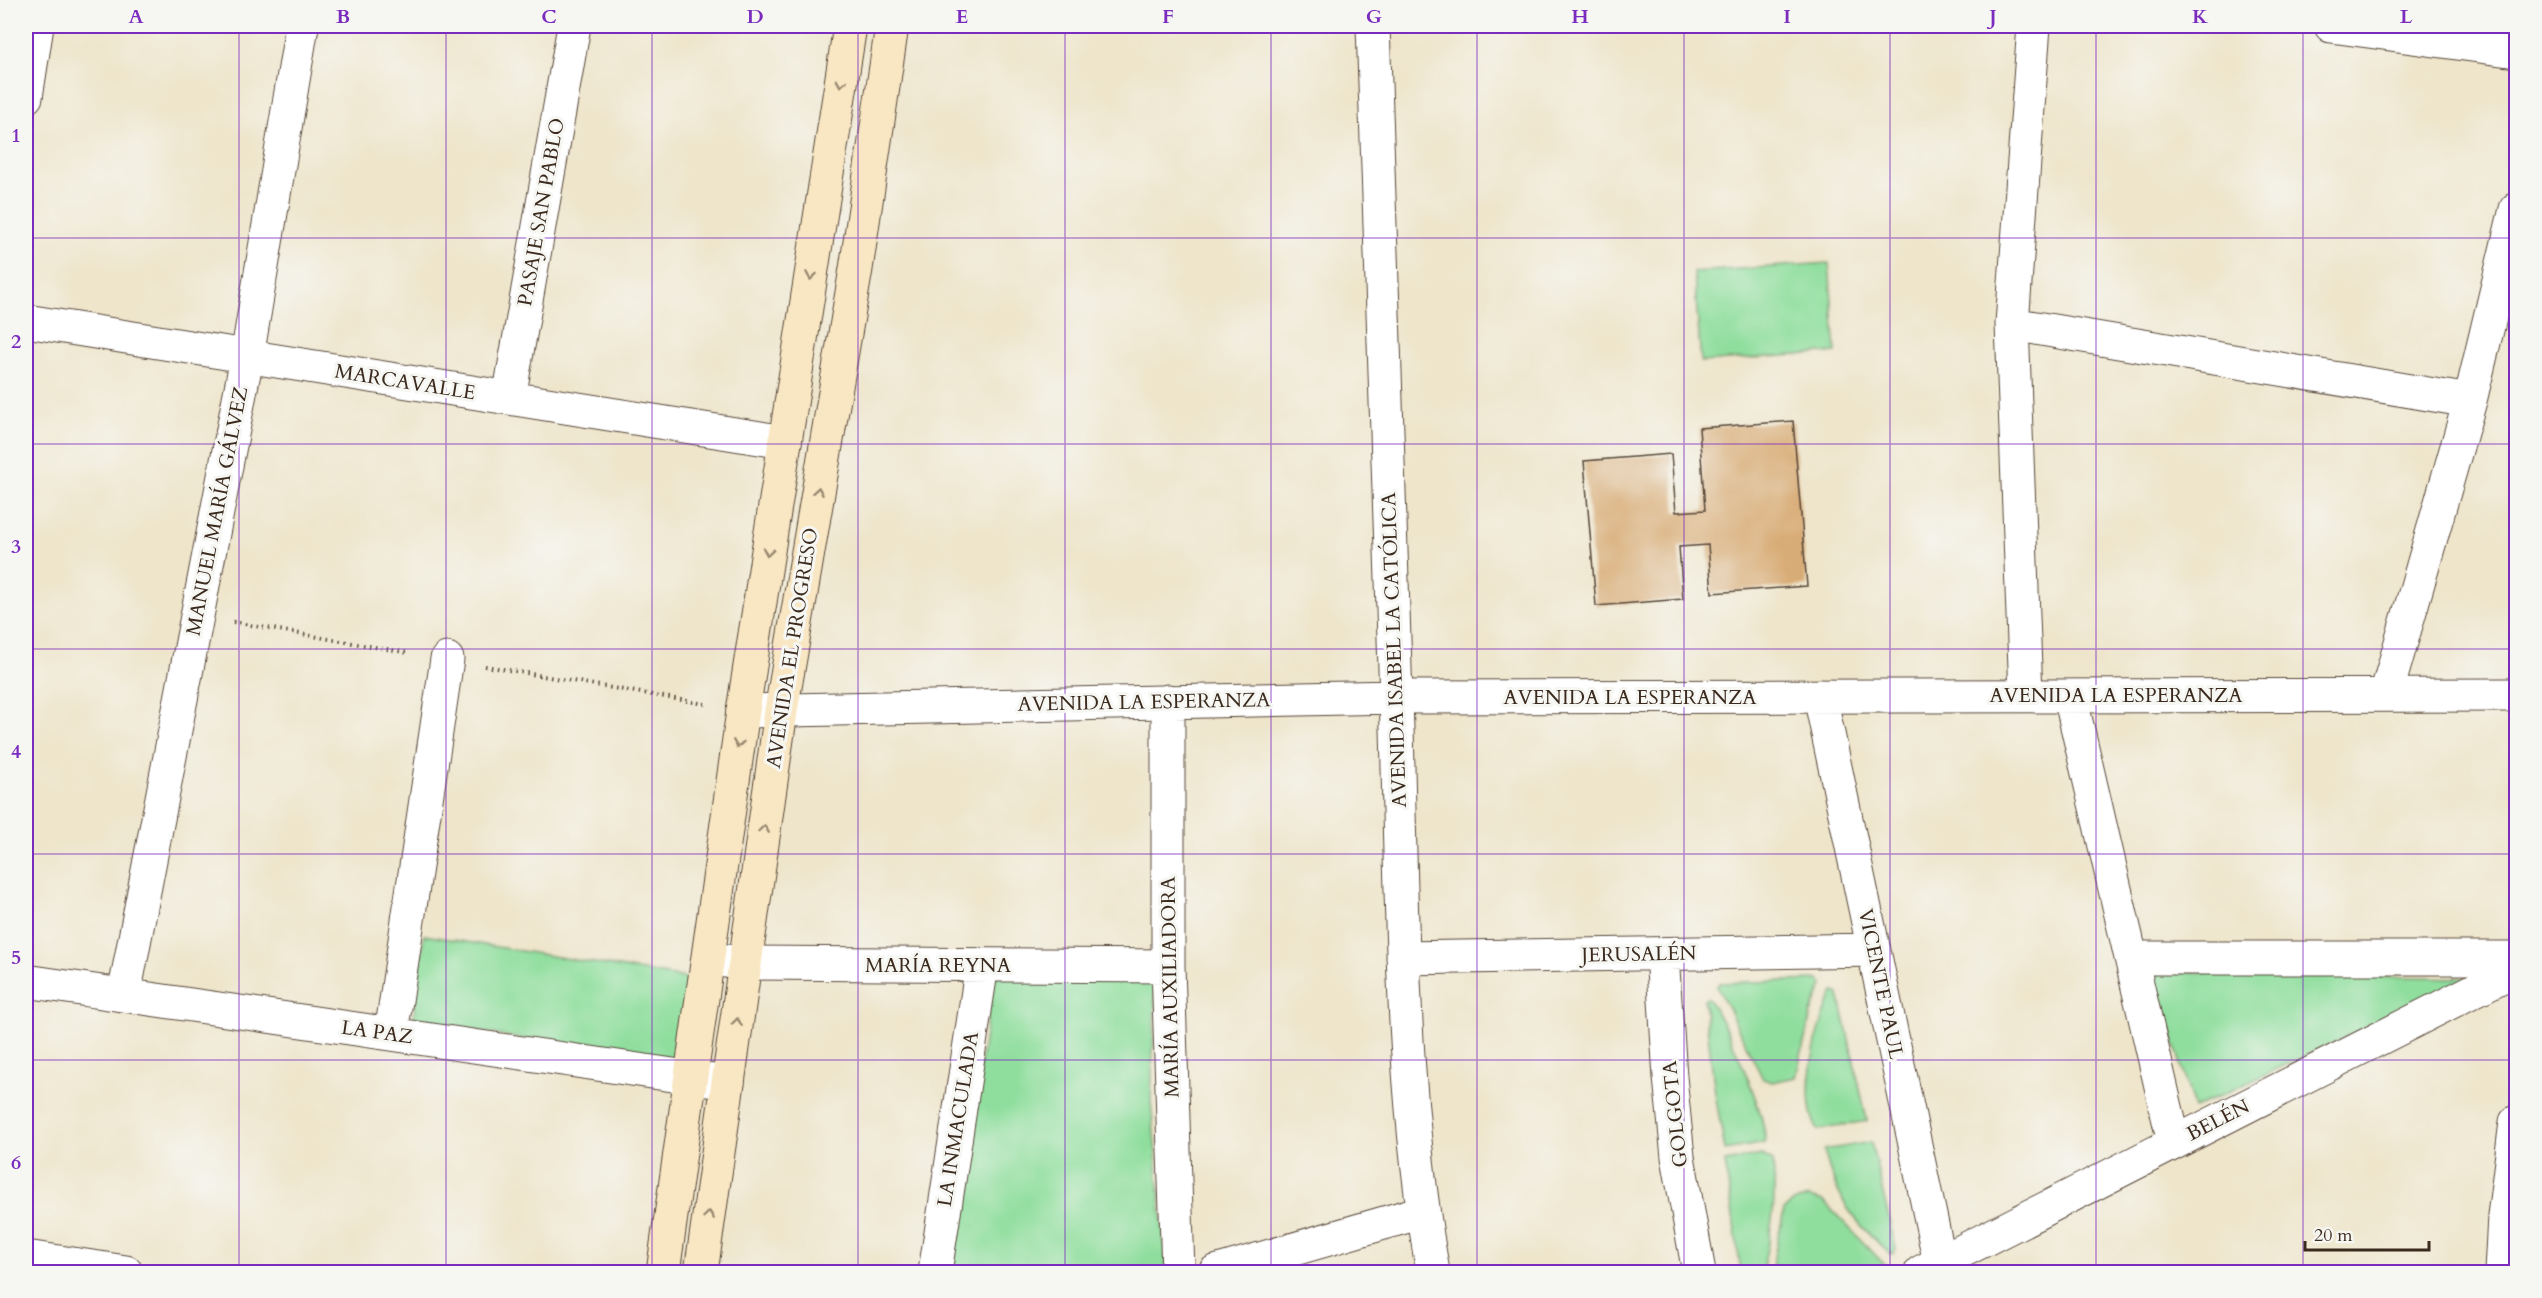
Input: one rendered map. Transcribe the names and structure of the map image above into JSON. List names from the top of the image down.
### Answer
{
  "streets": {
    "main road": ["AVENIDA EL PROGRESO"],
    "street": [
      "PASAJE SAN PABLO",
      "MARCAVALLE",
      "MANUEL MARÍA GÁLVEZ",
      "AVENIDA ISABEL LA CATÓLICA",
      "AVENIDA LA ESPERANZA",
      "JERUSALÉN",
      "MARÍA REYNA",
      "VICENTE PAUL",
      "MARÍA AUXILIADORA",
      "LA PAZ",
      "GOLGOTA",
      "LA INMACULADA",
      "BELÉN"
    ]
  },
  "crossings": [
    ["PASAJE SAN PABLO", "MARCAVALLE"],
    ["MARCAVALLE", "MANUEL MARÍA GÁLVEZ"],
    ["MARCAVALLE", "AVENIDA EL PROGRESO"],
    ["MANUEL MARÍA GÁLVEZ", "LA PAZ"],
    ["AVENIDA EL PROGRESO", "AVENIDA LA ESPERANZA"],
    ["AVENIDA EL PROGRESO", "MARÍA REYNA"],
    ["AVENIDA EL PROGRESO", "LA PAZ"],
    ["AVENIDA ISABEL LA CATÓLICA", "AVENIDA LA ESPERANZA"],
    ["AVENIDA ISABEL LA CATÓLICA", "JERUSALÉN"],
    ["AVENIDA LA ESPERANZA", "VICENTE PAUL"],
    ["AVENIDA LA ESPERANZA", "MARÍA AUXILIADORA"],
    ["JERUSALÉN", "VICENTE PAUL"],
    ["JERUSALÉN", "GOLGOTA"],
    ["MARÍA REYNA", "MARÍA AUXILIADORA"],
    ["MARÍA REYNA", "LA INMACULADA"],
    ["VICENTE PAUL", "BELÉN"]
  ],
  "scale_bar": "20 m",
  "grid": {
    "columns": [
      "A",
      "B",
      "C",
      "D",
      "E",
      "F",
      "G",
      "H",
      "I",
      "J",
      "K",
      "L"
    ],
    "rows": [
      "1",
      "2",
      "3",
      "4",
      "5",
      "6"
    ]
  }
}
